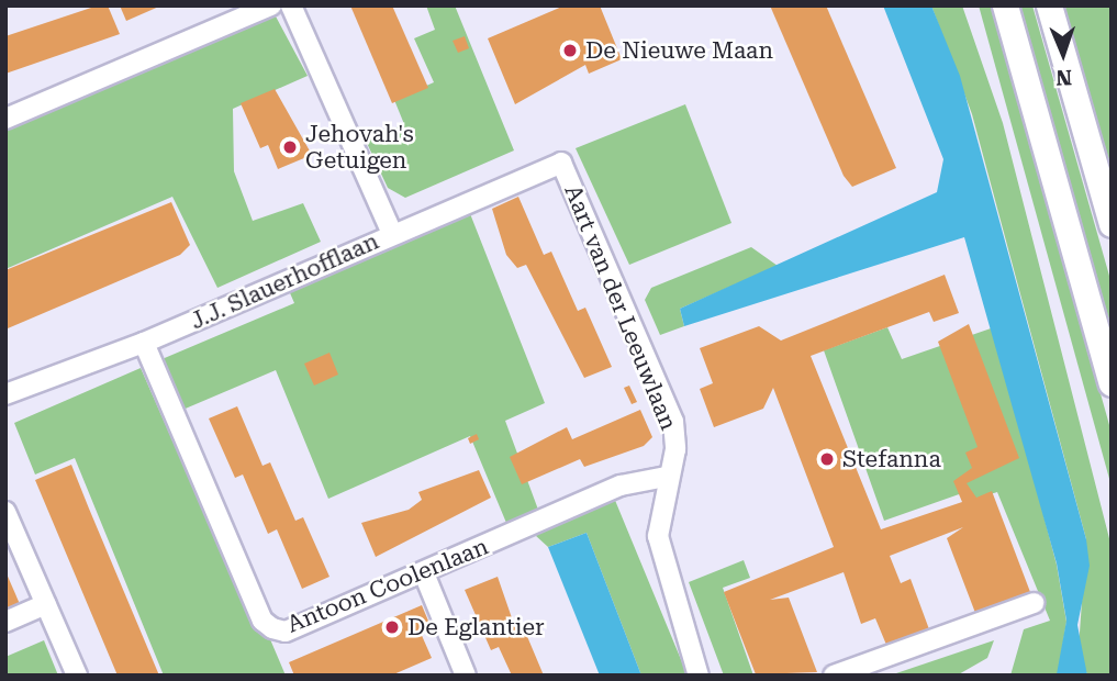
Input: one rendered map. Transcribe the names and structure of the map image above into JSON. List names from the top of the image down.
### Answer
{
  "streets": {
    "street": ["J.J. Slauerhofflaan", "Aart van der Leeuwlaan", "Antoon Coolenlaan"]
  },
  "crossings": [
    ["J.J. Slauerhofflaan", "Aart van der Leeuwlaan"],
    ["J.J. Slauerhofflaan", "Antoon Coolenlaan"],
    ["Aart van der Leeuwlaan", "Antoon Coolenlaan"]
  ],
  "places": [
    "De Nieuwe Maan",
    "Jehovah's Getuigen",
    "Stefanna",
    "De Eglantier"
  ],
  "north": "bottom"
}
